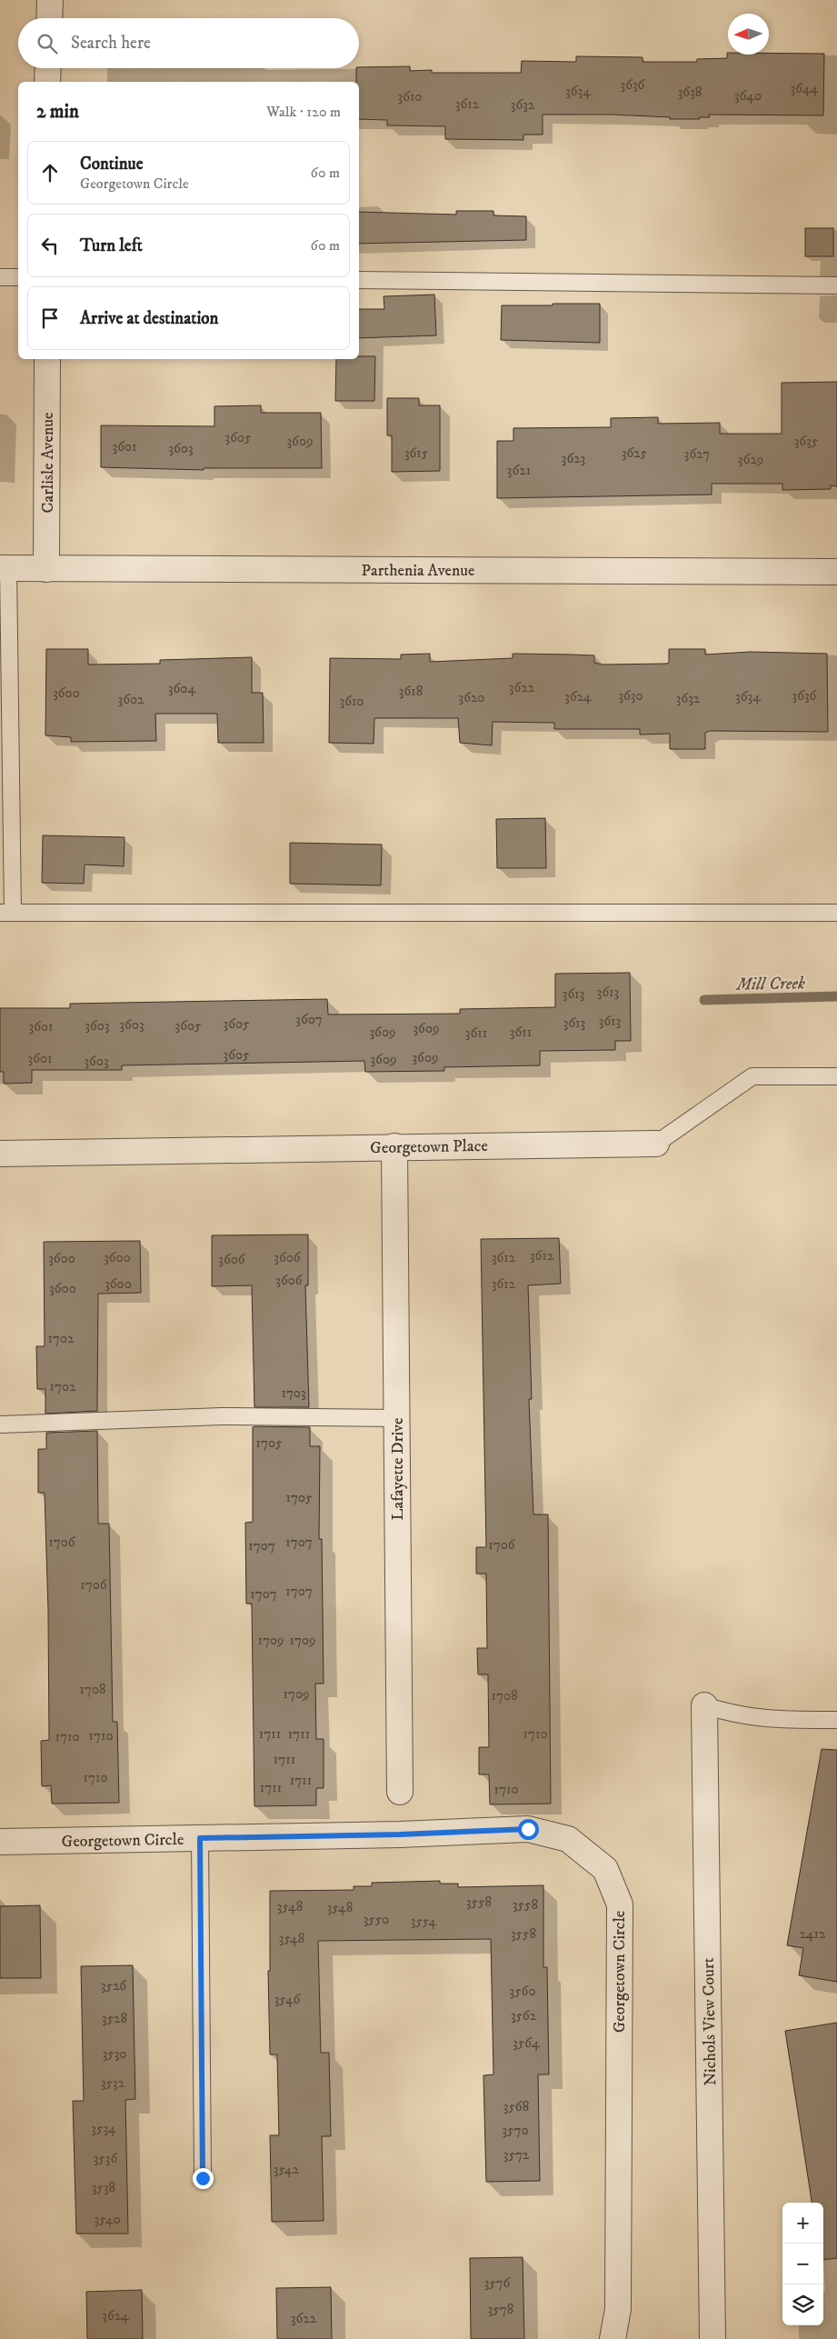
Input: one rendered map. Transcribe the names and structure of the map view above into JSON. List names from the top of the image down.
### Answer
{
  "streets": {
    "street": [
      "Carlisle Avenue",
      "Parthenia Avenue",
      "Georgetown Place",
      "Lafayette Drive",
      "Georgetown Circle",
      "Nichols View Court"
    ]
  },
  "crossings": [
    ["Carlisle Avenue", "Parthenia Avenue"],
    ["Georgetown Place", "Lafayette Drive"]
  ],
  "water": ["Mill Creek"],
  "house_numbers": [
    "3636",
    "3644",
    "3634",
    "3638",
    "3640",
    "3610",
    "3612",
    "3632",
    "3605",
    "3609",
    "3635",
    "3601",
    "3603",
    "3615",
    "3625",
    "3627",
    "3623",
    "3629",
    "3621",
    "3622",
    "3604",
    "3618",
    "3600",
    "3630",
    "3636",
    "3624",
    "3634",
    "3620",
    "3632",
    "3602",
    "3610",
    "3613",
    "3613",
    "3607",
    "3613",
    "3613",
    "3605",
    "3603",
    "3603",
    "3605",
    "3601",
    "3609",
    "3609",
    "3611",
    "3611",
    "3605",
    "3609",
    "3601",
    "3609",
    "3603",
    "3612",
    "3600",
    "3606",
    "3612",
    "3600",
    "3606",
    "3606",
    "3600",
    "3612",
    "3600",
    "1702",
    "1702",
    "1703",
    "1705",
    "1705",
    "1706",
    "1707",
    "1706",
    "1707",
    "1706",
    "1707",
    "1707",
    "1709",
    "1709",
    "1708",
    "1709",
    "1708",
    "1711",
    "1711",
    "1710",
    "1710",
    "1710",
    "1711",
    "1710",
    "1711",
    "1711",
    "1710",
    "3558",
    "3558",
    "3548",
    "3548",
    "3550",
    "3554",
    "3558",
    "2412",
    "3548",
    "3526",
    "3560",
    "3546",
    "3562",
    "3528",
    "3564",
    "3530",
    "3532",
    "3568",
    "3534",
    "3570",
    "3572",
    "3536",
    "3542",
    "3538",
    "3540",
    "3576",
    "3578",
    "3624",
    "3622"
  ],
  "north": "left",
  "page": {
    "search": "Search here",
    "heading": ["2 min", "Walk · 120 m"],
    "list": [
      ["Continue", "Georgetown Circle", "60 m"],
      ["Turn left", "60 m"],
      "Arrive at destination"
    ],
    "map_buttons": ["+", "−"]
  }
}
